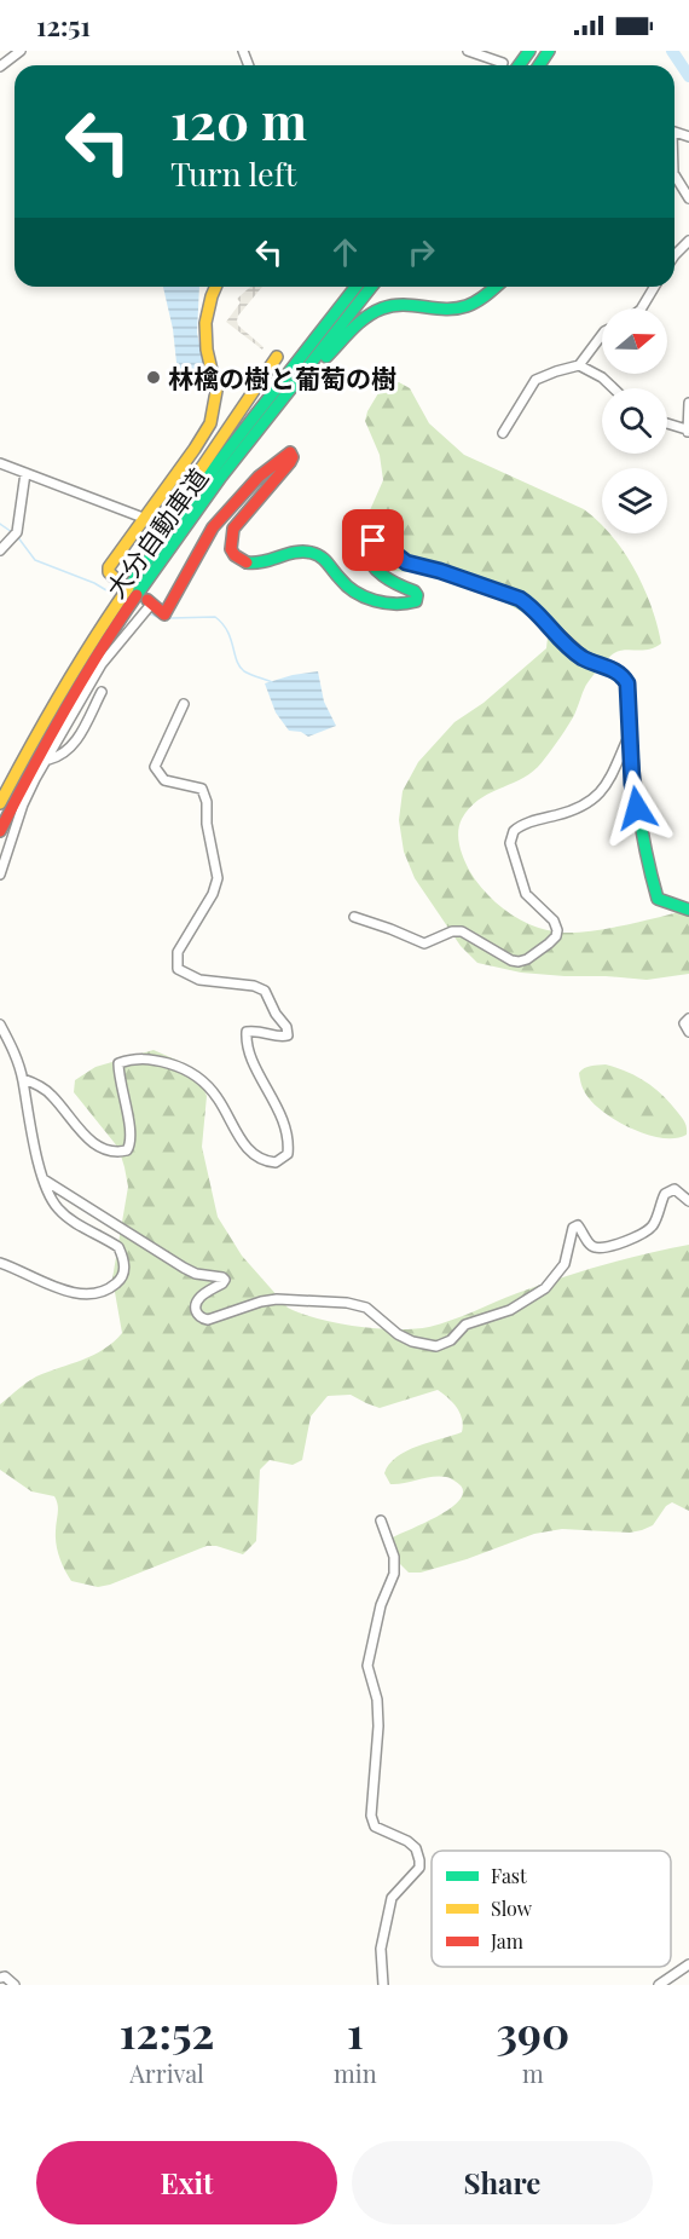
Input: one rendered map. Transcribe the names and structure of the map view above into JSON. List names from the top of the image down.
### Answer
{
  "streets": {
    "main road": ["大分自動車道"]
  },
  "places": ["林檎の樹と葡萄の樹"],
  "legend": ["Fast", "Slow", "Jam"],
  "north": "right",
  "page": {
    "status": "12:51",
    "turn": ["120 m", "Turn left"],
    "eta": [
      "12:52",
      "Arrival",
      "1",
      "min",
      "390",
      "m"
    ],
    "buttons": ["Exit", "Share"]
  }
}
